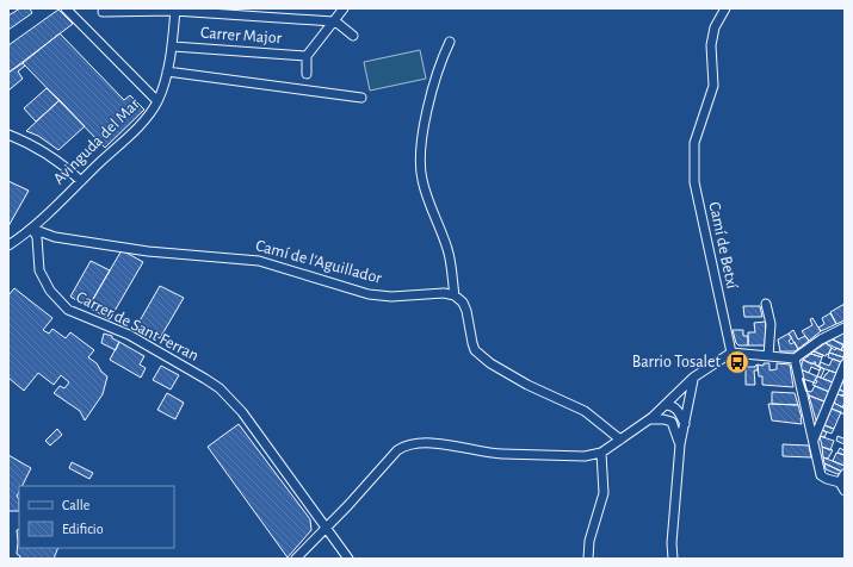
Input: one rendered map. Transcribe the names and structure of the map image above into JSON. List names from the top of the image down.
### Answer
{
  "streets": {
    "street": [
      "Carrer Major",
      "Avinguda del Mar",
      "Camí de Betxí",
      "Camí de l'Aguillador",
      "Carrer de Sant Ferran"
    ]
  },
  "crossings": [
    ["Carrer Major", "Avinguda del Mar"],
    ["Avinguda del Mar", "Camí de l'Aguillador"],
    ["Avinguda del Mar", "Carrer de Sant Ferran"],
    ["Camí de l'Aguillador", "Carrer de Sant Ferran"]
  ],
  "places": {
    "bus stop": ["Barrio Tosalet"]
  },
  "legend": ["Calle", "Edificio"]
}
